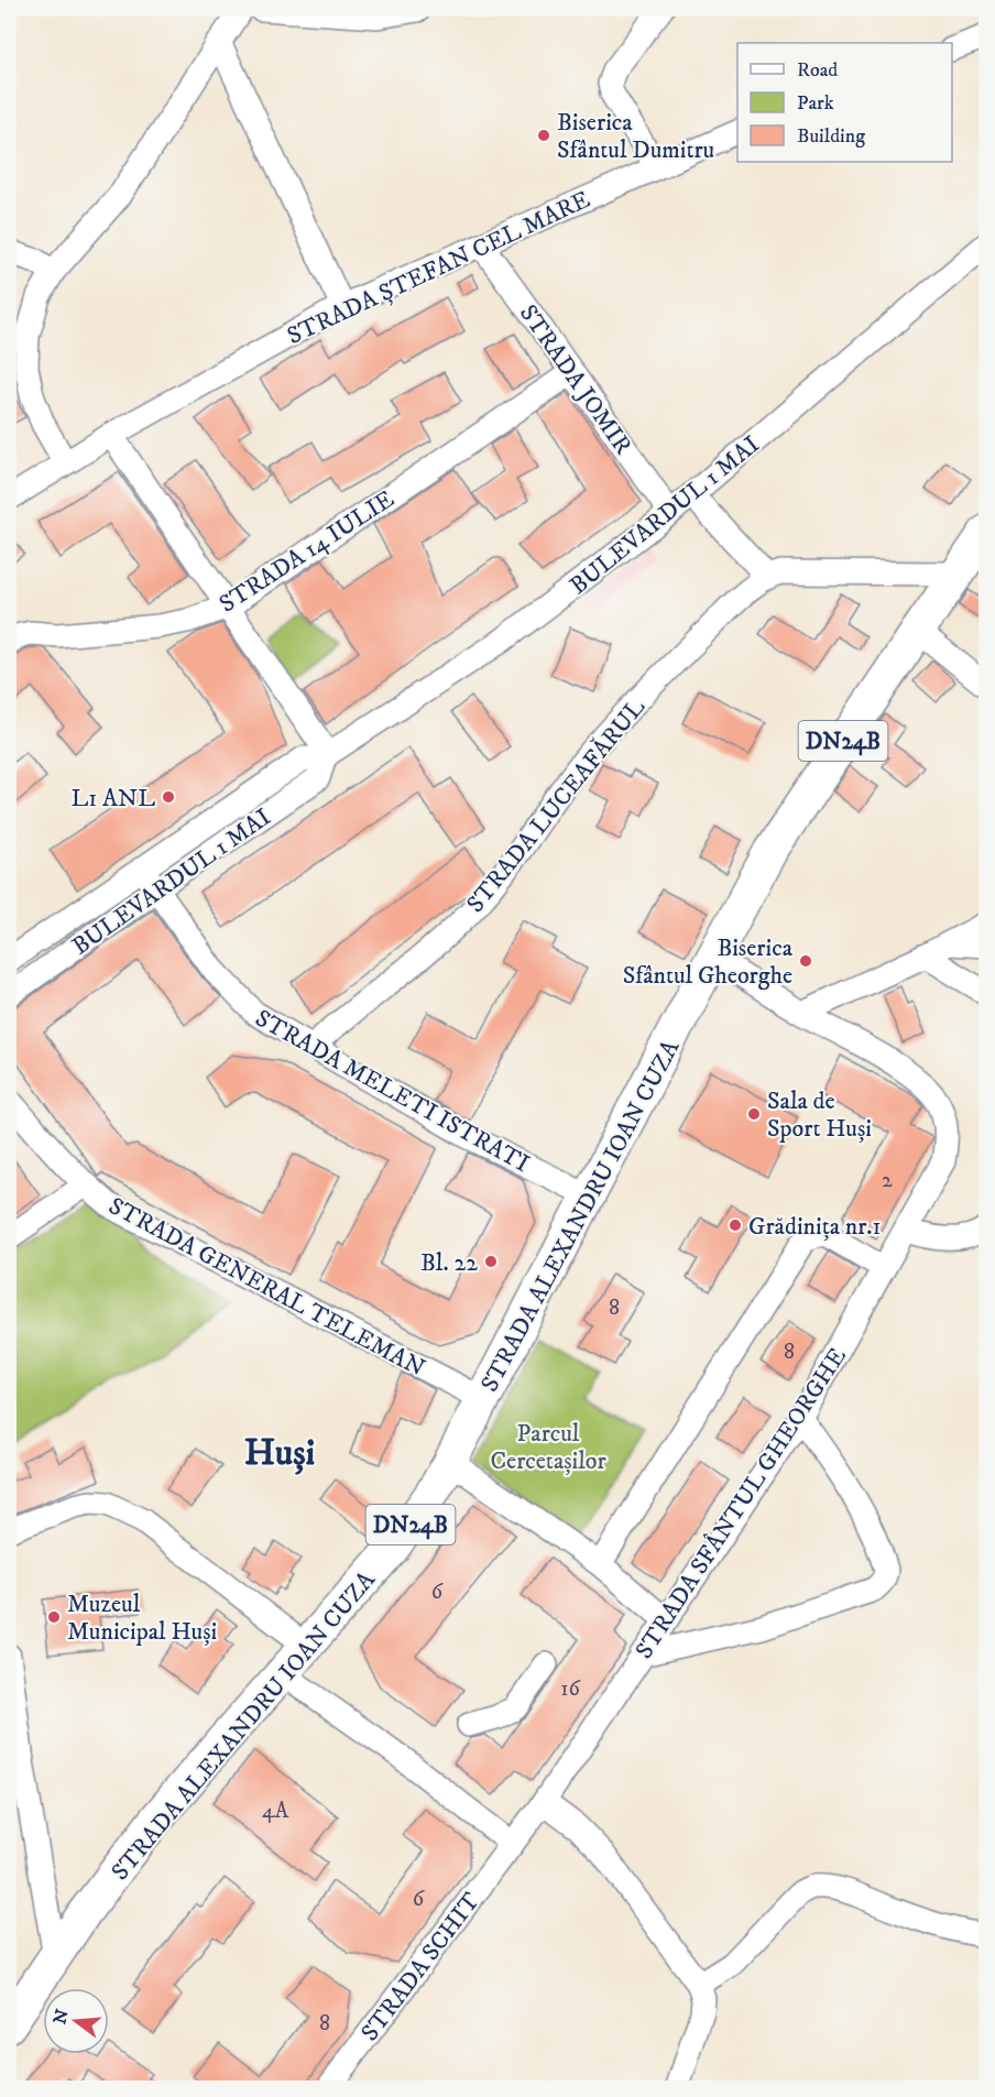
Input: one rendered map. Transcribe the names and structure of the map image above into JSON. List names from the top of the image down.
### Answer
{
  "streets": {
    "highway": ["DN24B", "STRADA ALEXANDRU IOAN CUZA"],
    "street": [
      "STRADA ȘTEFAN CEL MARE",
      "STRADA JOMIR",
      "BULEVARDUL 1 MAI",
      "STRADA 14 IULIE",
      "STRADA LUCEAFĂRUL",
      "STRADA MELETI ISTRATI",
      "STRADA GENERAL TELEMAN",
      "STRADA SFÂNTUL GHEORGHE",
      "STRADA SCHIT"
    ]
  },
  "crossings": [
    ["STRADA ȘTEFAN CEL MARE", "STRADA JOMIR"],
    ["STRADA JOMIR", "BULEVARDUL 1 MAI"],
    ["STRADA JOMIR", "STRADA 14 IULIE"],
    ["BULEVARDUL 1 MAI", "STRADA MELETI ISTRATI"],
    ["STRADA LUCEAFĂRUL", "STRADA MELETI ISTRATI"],
    ["STRADA MELETI ISTRATI", "STRADA ALEXANDRU IOAN CUZA"],
    ["STRADA ALEXANDRU IOAN CUZA", "STRADA GENERAL TELEMAN"],
    ["STRADA ALEXANDRU IOAN CUZA", "STRADA SFÂNTUL GHEORGHE"],
    ["STRADA SFÂNTUL GHEORGHE", "STRADA SCHIT"]
  ],
  "districts": ["Huși"],
  "parks": ["Parcul Cercetașilor"],
  "places": [
    "Biserica Sfântul Dumitru",
    "L1 ANL",
    "Biserica Sfântul Gheorghe",
    "Sala de Sport Huși",
    "Grădinița nr.1",
    "Bl. 22",
    "Muzeul Municipal Huși"
  ],
  "house_numbers": [
    "2",
    "8",
    "8",
    "6",
    "16",
    "4A",
    "6",
    "8"
  ],
  "legend": ["Road", "Park", "Building"],
  "north": "left"
}
